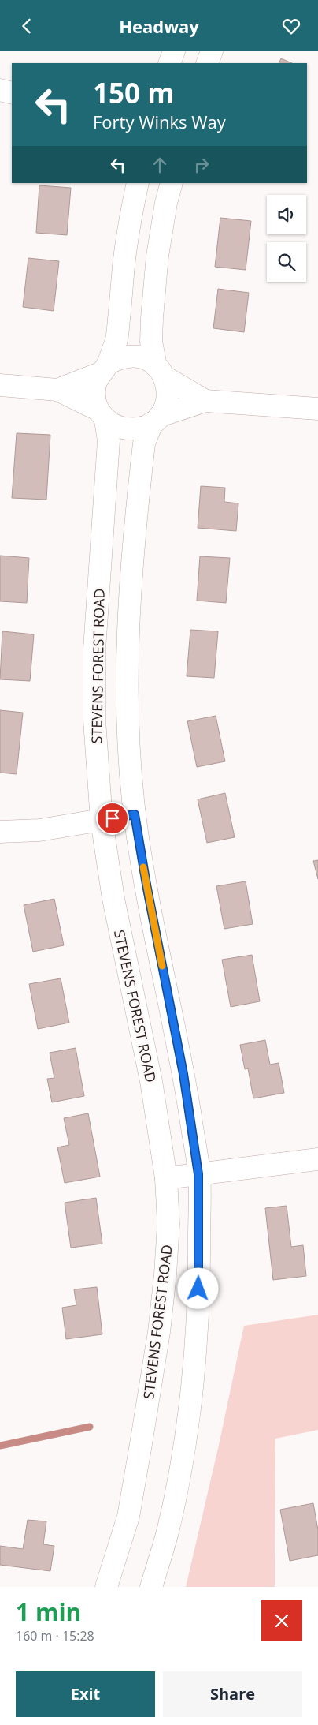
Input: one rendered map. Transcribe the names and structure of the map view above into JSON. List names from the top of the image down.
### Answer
{
  "streets": {
    "street": ["STEVENS FOREST ROAD"]
  },
  "page": {
    "header": "Headway",
    "turn": ["150 m", "Forty Winks Way"],
    "heading": ["1 min", "160 m · 15:28"],
    "buttons": ["Exit", "Share"]
  }
}
